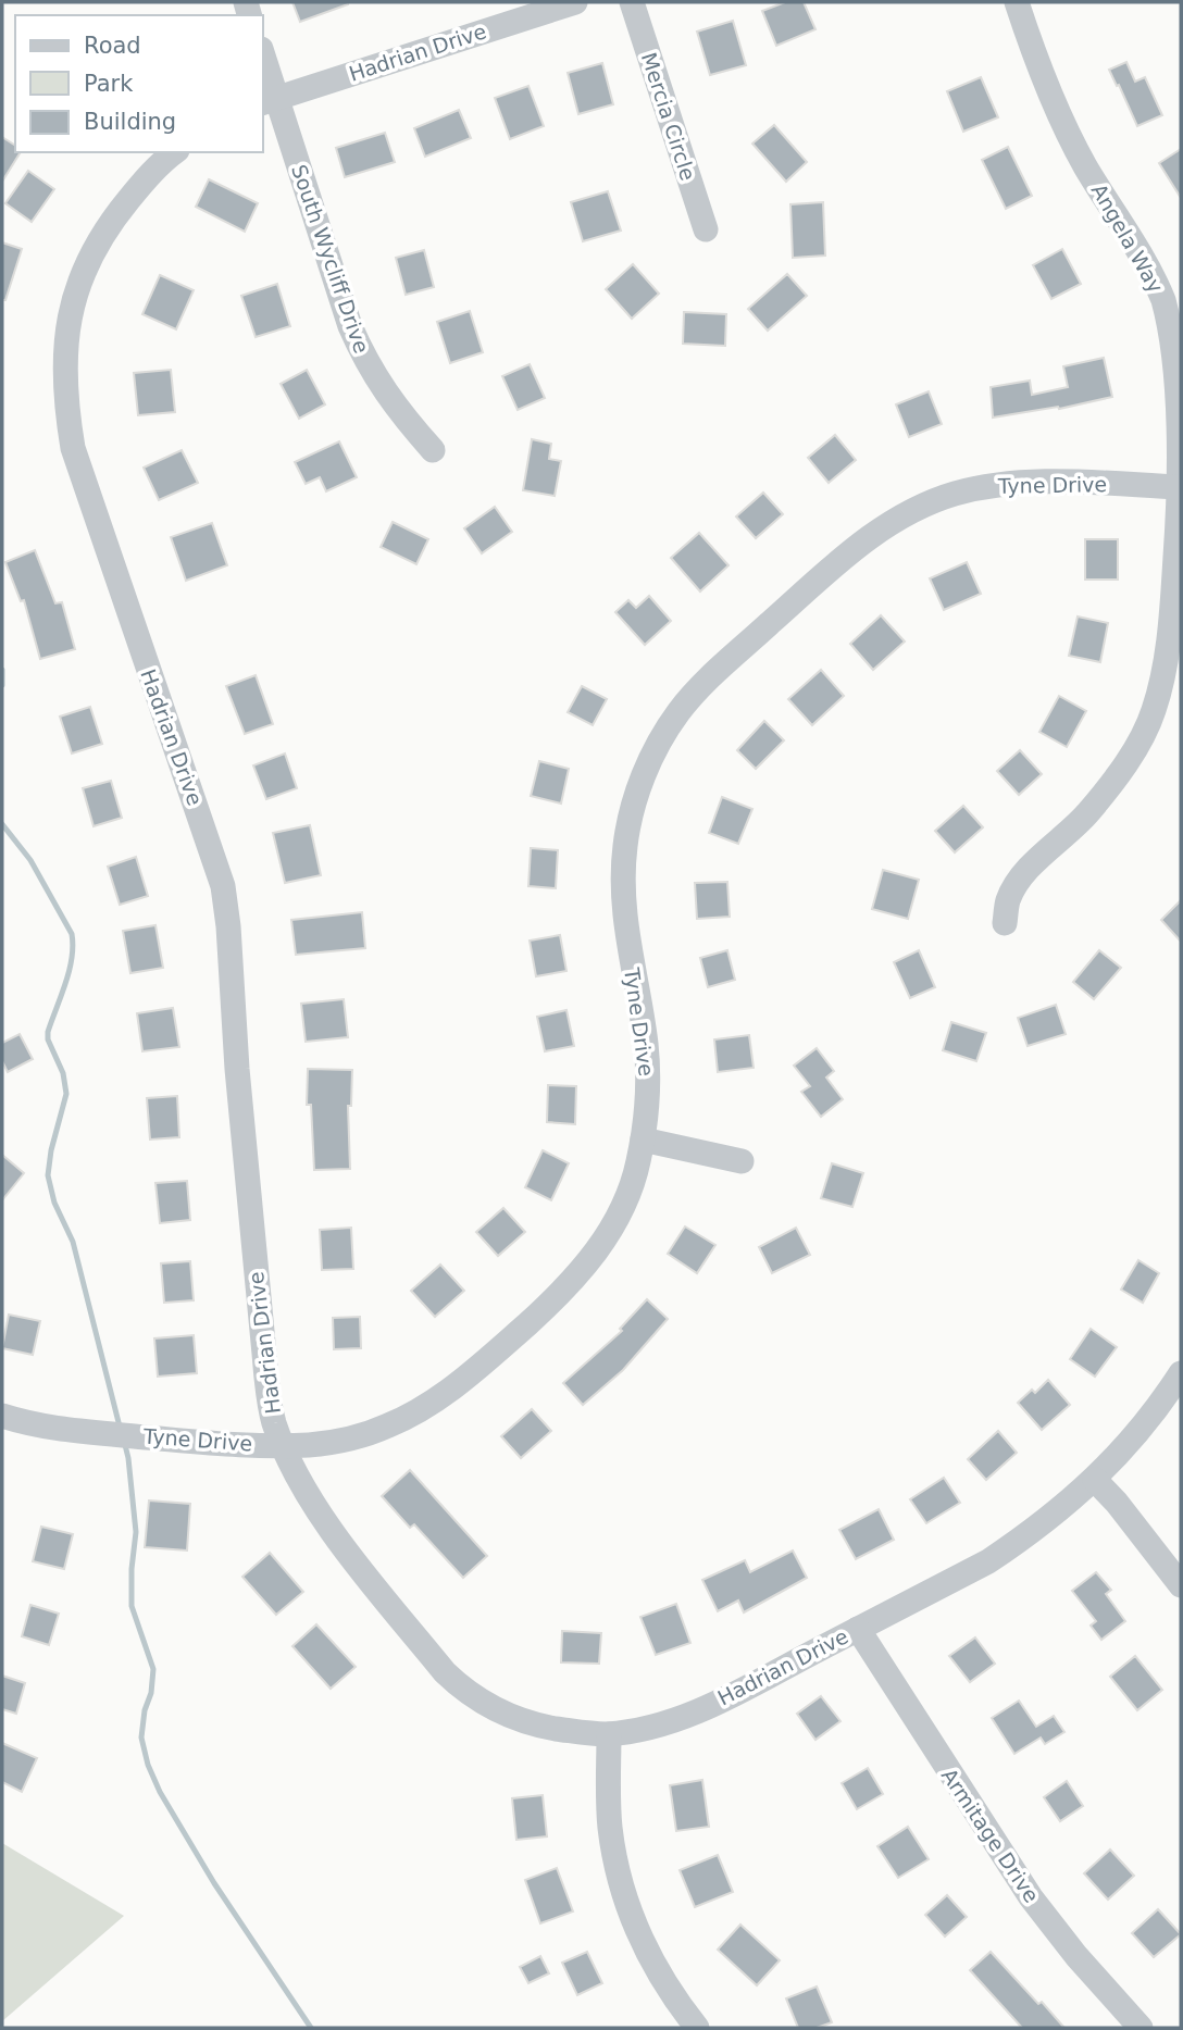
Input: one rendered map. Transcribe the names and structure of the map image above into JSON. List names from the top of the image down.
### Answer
{
  "streets": {
    "street": [
      "Hadrian Drive",
      "Mercia Circle",
      "Angela Way",
      "South Wycliff Drive",
      "Tyne Drive",
      "Armitage Drive"
    ]
  },
  "crossings": [
    ["Hadrian Drive", "South Wycliff Drive"],
    ["Hadrian Drive", "Tyne Drive"],
    ["Hadrian Drive", "Armitage Drive"],
    ["Angela Way", "Tyne Drive"]
  ],
  "legend": ["Road", "Park", "Building"]
}
